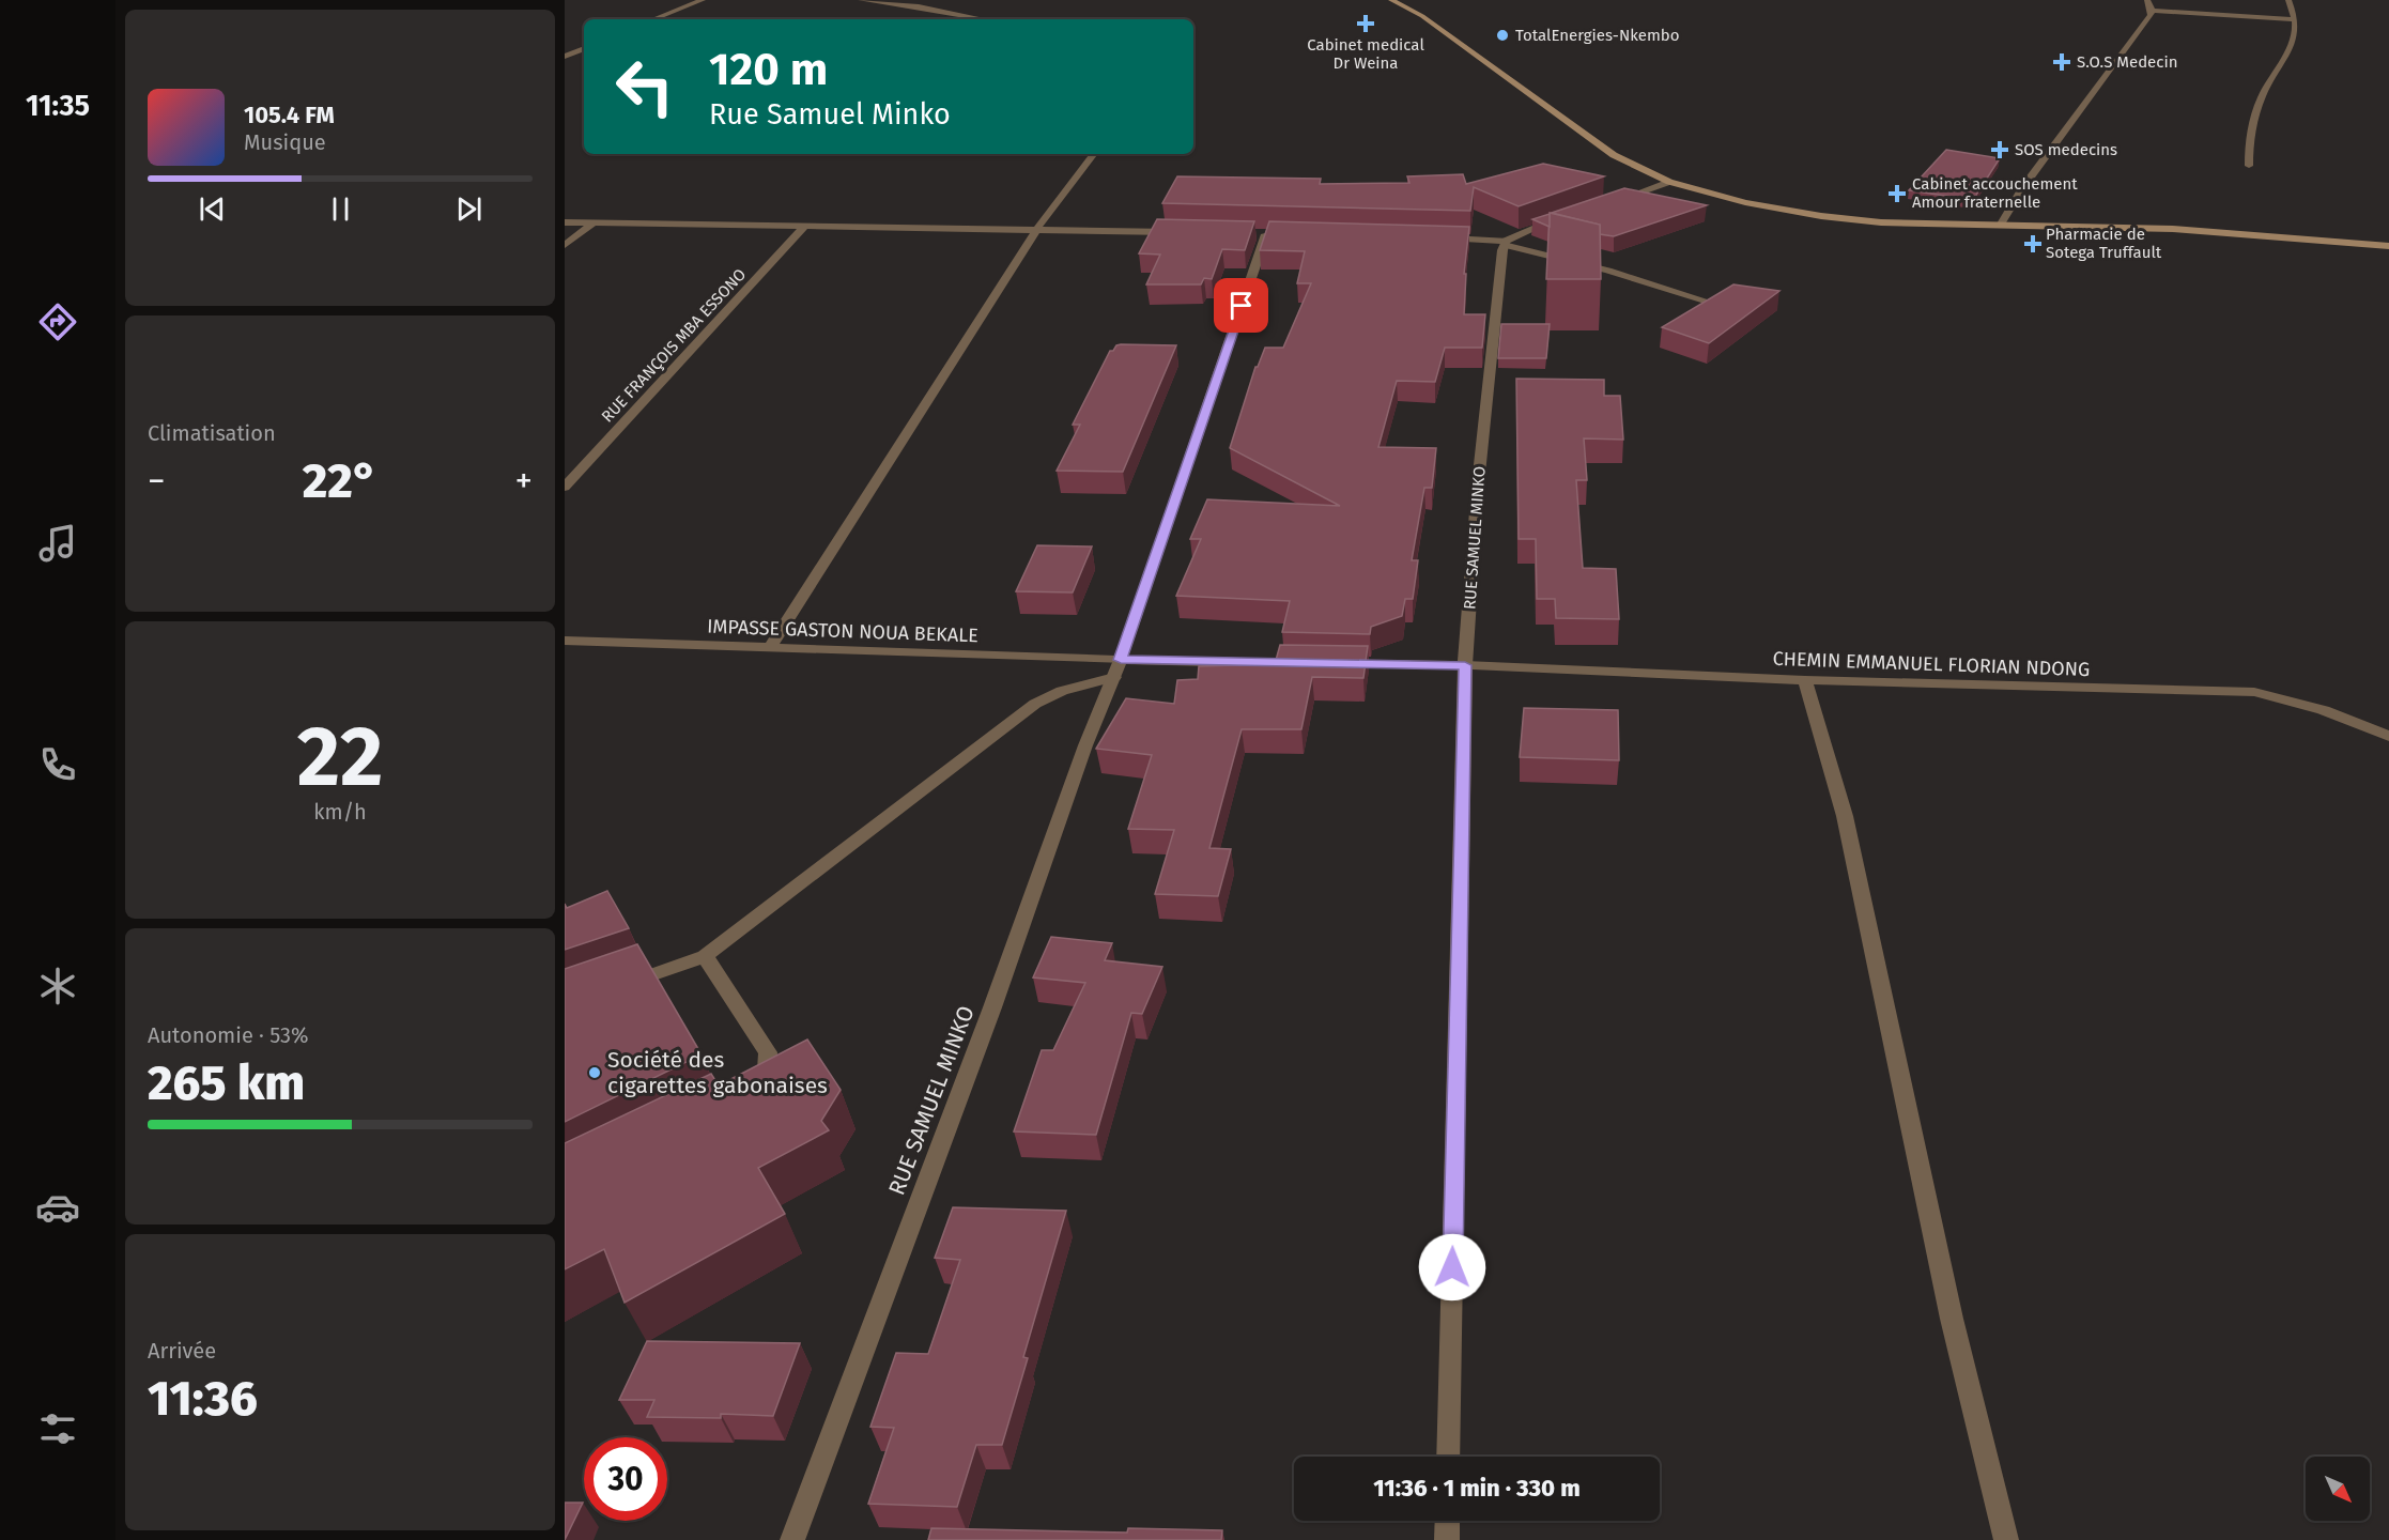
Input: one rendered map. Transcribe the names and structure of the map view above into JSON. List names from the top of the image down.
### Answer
{
  "streets": {
    "street": [
      "RUE FRANÇOIS MBA ESSONO",
      "RUE SAMUEL MINKO",
      "IMPASSE GASTON NOUA BEKALE",
      "CHEMIN EMMANUEL FLORIAN NDONG"
    ]
  },
  "crossings": [
    ["RUE SAMUEL MINKO", "IMPASSE GASTON NOUA BEKALE"],
    ["RUE SAMUEL MINKO", "CHEMIN EMMANUEL FLORIAN NDONG"]
  ],
  "places": {
    "health": [
      "Cabinet medical Dr Weina",
      "S.O.S Medecin",
      "SOS medecins",
      "Cabinet accouchement Amour fraternelle",
      "Pharmacie de Sotega Truffault"
    ],
    "other": ["TotalEnergies-Nkembo", "Société des cigarettes gabonaises"]
  },
  "north": "bottom right",
  "page": {
    "tabs": "11:35",
    "turn": ["120 m", "Rue Samuel Minko"],
    "song": ["105.4 FM", "Musique"],
    "tile": [
      "Climatisation",
      ["22", "km/h"],
      ["Autonomie · 53%", "265 km"],
      ["Arrivée", "11:36"]
    ],
    "heat": ["−", "22°", "+"],
    "limit": "30",
    "trip": "11:36 · 1 min · 330 m"
  }
}
